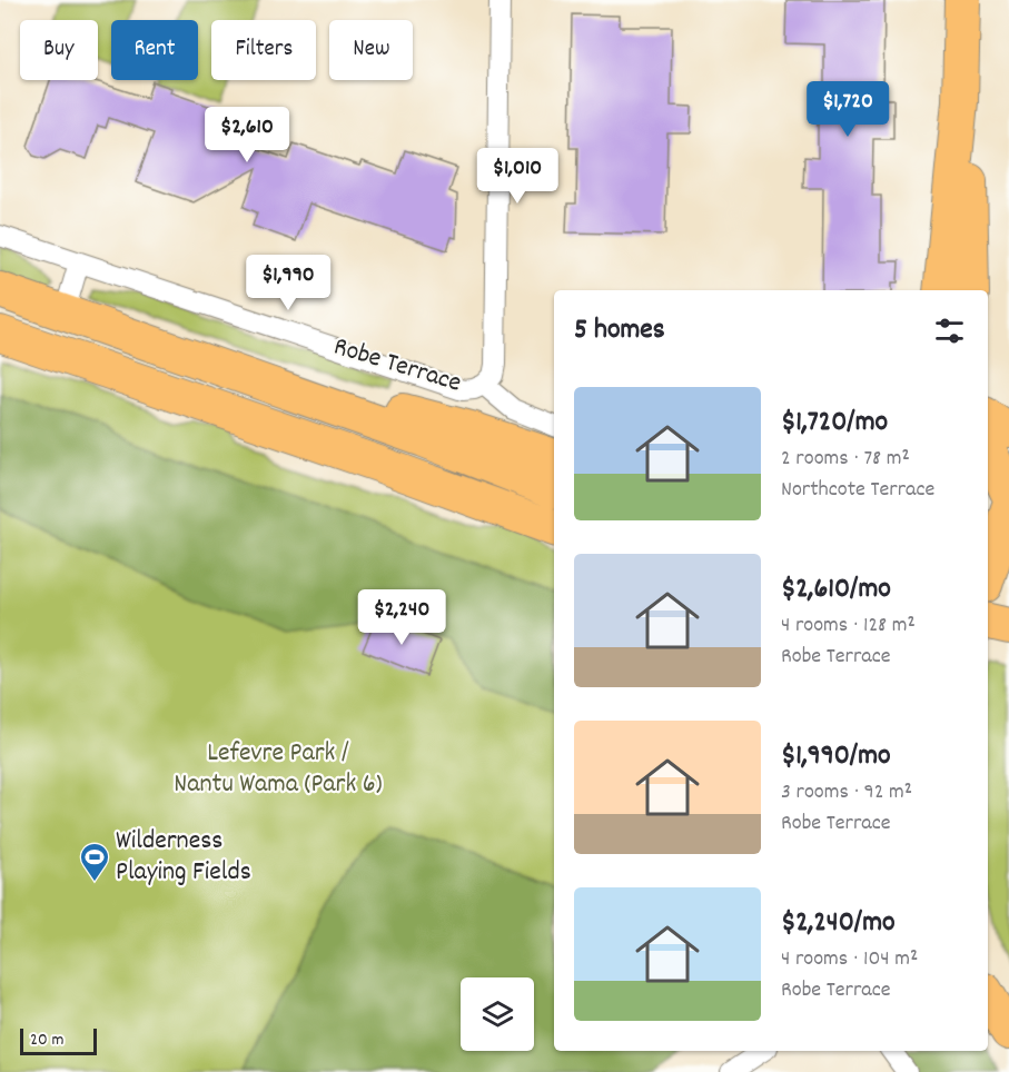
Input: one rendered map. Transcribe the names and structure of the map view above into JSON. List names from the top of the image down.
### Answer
{
  "streets": {
    "street": ["Robe Terrace"]
  },
  "parks": ["Lefevre Park / Nantu Wama (Park 6)"],
  "places": {
    "sports": ["Wilderness Playing Fields"]
  },
  "scale_bar": "20 m",
  "page": {
    "chip": [
      "Buy",
      "Rent",
      "Filters",
      "New"
    ],
    "price": [
      "$1,720",
      "$2,610",
      "$1,010",
      "$1,990",
      "$2,240"
    ],
    "heading": "5 homes",
    "list": [
      {
        "name": "$1,720/mo",
        "note": "2 rooms · 78 m² · Northcote Terrace"
      },
      {
        "name": "$2,610/mo",
        "note": "4 rooms · 128 m² · Robe Terrace"
      },
      {
        "name": "$1,990/mo",
        "note": "3 rooms · 92 m² · Robe Terrace"
      },
      {
        "name": "$2,240/mo",
        "note": "4 rooms · 104 m² · Robe Terrace"
      }
    ],
    "scale": "20 m"
  }
}
